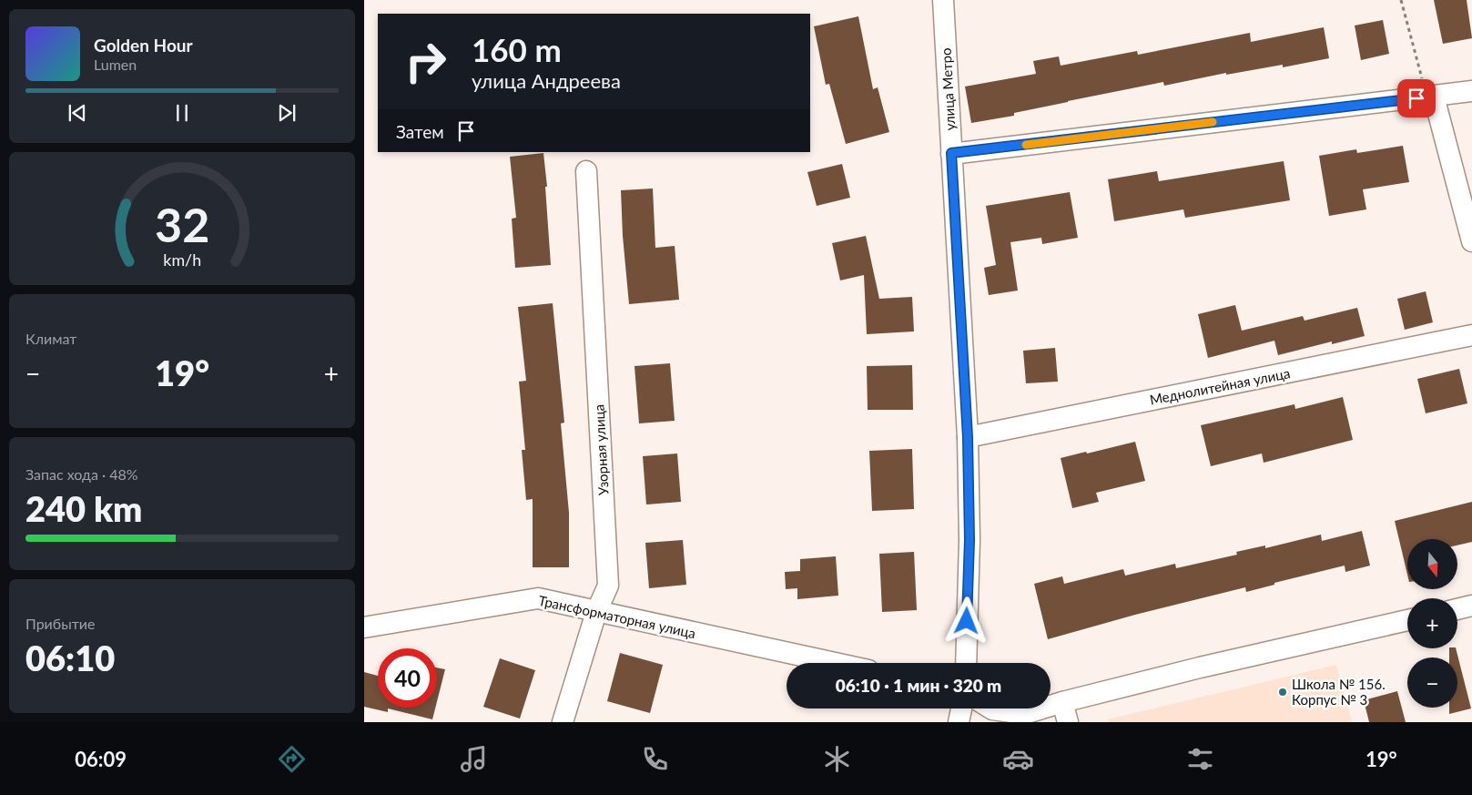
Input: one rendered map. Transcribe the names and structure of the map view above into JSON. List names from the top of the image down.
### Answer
{
  "streets": {
    "street": [
      "улица Метро",
      "Меднолитейная улица",
      "Узорная улица",
      "Трансформаторная улица"
    ]
  },
  "crossings": [
    ["улица Метро", "Меднолитейная улица"],
    ["Узорная улица", "Трансформаторная улица"]
  ],
  "places": ["Школа № 156. Корпус № 3"],
  "north": "bottom",
  "page": {
    "turn": ["160 m", "улица Андреева"],
    "song": ["Golden Hour", "Lumen"],
    "then": "Затем",
    "tile": [
      "Климат",
      ["Запас хода · 48%", "240 km"],
      ["Прибытие", "06:10"]
    ],
    "heat": ["−", "19°", "+"],
    "map_buttons": ["+", "−"],
    "limit": "40",
    "trip": "06:10 · 1 мин · 320 m",
    "tabs": ["06:09", "19°"],
    "gauge": ["32", "km/h"]
  }
}
